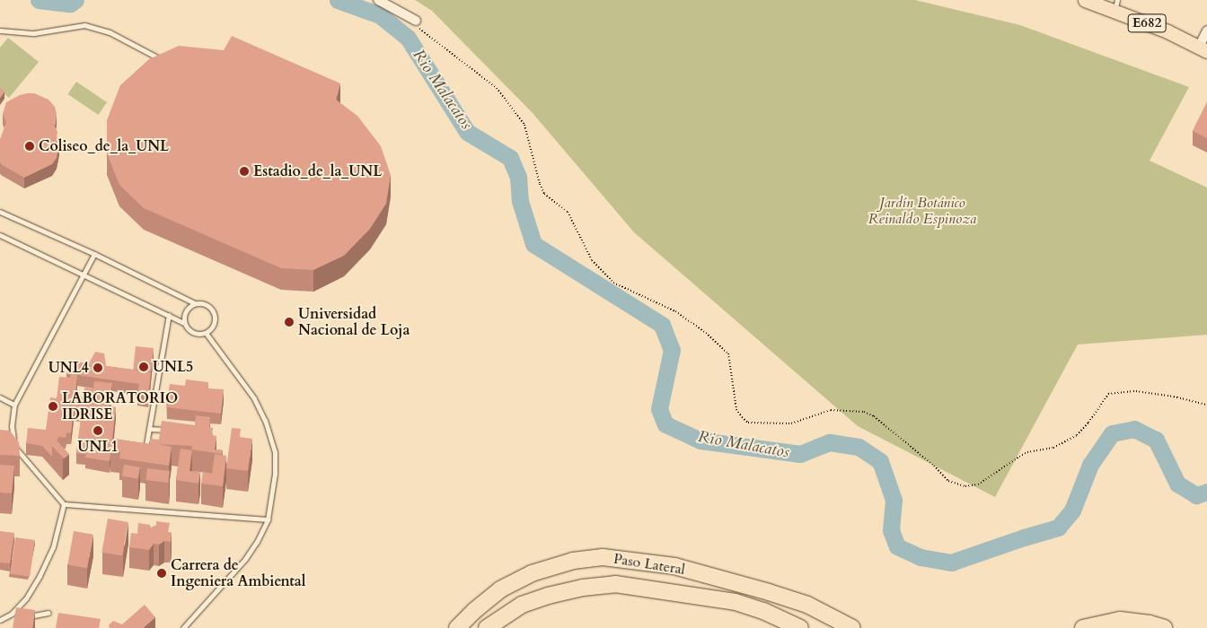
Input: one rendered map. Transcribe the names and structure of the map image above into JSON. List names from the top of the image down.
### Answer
{
  "streets": {
    "highway": ["Paso Lateral"],
    "main road": ["E682"]
  },
  "water": ["Rio Malacatos"],
  "parks": ["Jardín Botánico Reinaldo Espinoza"],
  "places": [
    "Coliseo_de_la_UNL",
    "Estadio_de_la_UNL",
    "Universidad Nacional de Loja",
    "UNL5",
    "UNL4",
    "LABORATORIO IDRISE",
    "UNL1",
    "Carrera de Ingeniera Ambiental"
  ]
}
